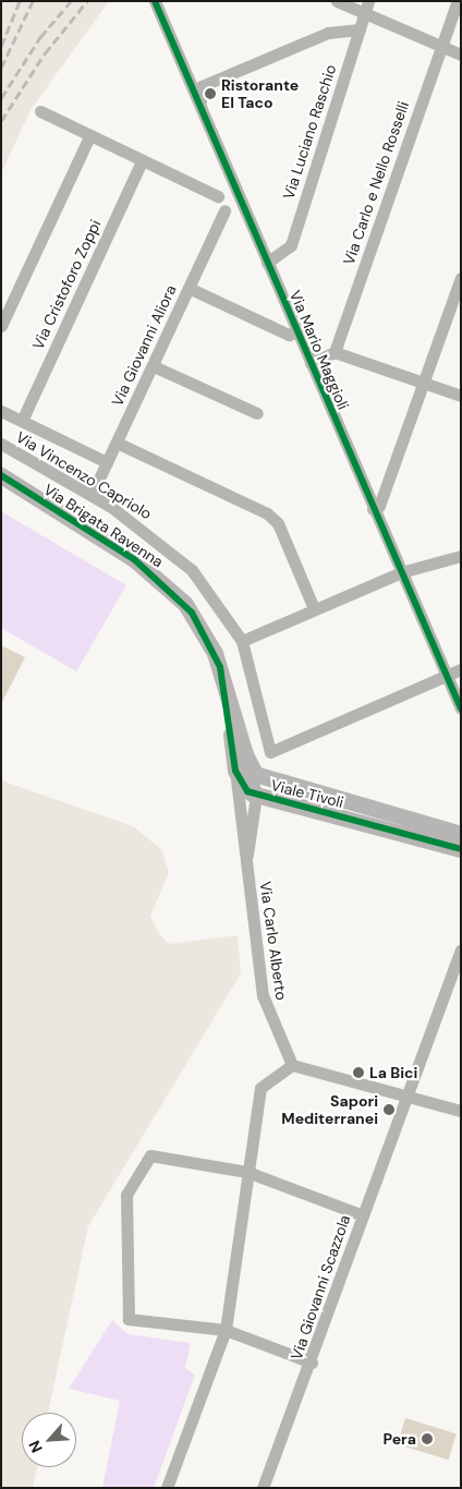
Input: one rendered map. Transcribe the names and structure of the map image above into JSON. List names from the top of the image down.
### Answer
{
  "streets": {
    "main road": ["Via Brigata Ravenna", "Viale Tivoli"],
    "street": [
      "Via Luciano Raschio",
      "Via Carlo e Nello Rosselli",
      "Via Cristoforo Zoppi",
      "Via Giovanni Aliora",
      "Via Mario Maggioli",
      "Via Vincenzo Capriolo",
      "Via Carlo Alberto",
      "Via Giovanni Scazzola"
    ]
  },
  "crossings": [
    ["Via Luciano Raschio", "Via Mario Maggioli"],
    ["Via Cristoforo Zoppi", "Via Vincenzo Capriolo"],
    ["Via Giovanni Aliora", "Via Vincenzo Capriolo"],
    ["Via Mario Maggioli", "Via Vincenzo Capriolo"],
    ["Via Brigata Ravenna", "Viale Tivoli"],
    ["Viale Tivoli", "Via Carlo Alberto"]
  ],
  "places": [
    "Ristorante El Taco",
    "La Bici",
    "Sapori Mediterranei",
    "Pera"
  ],
  "north": "bottom left"
}
